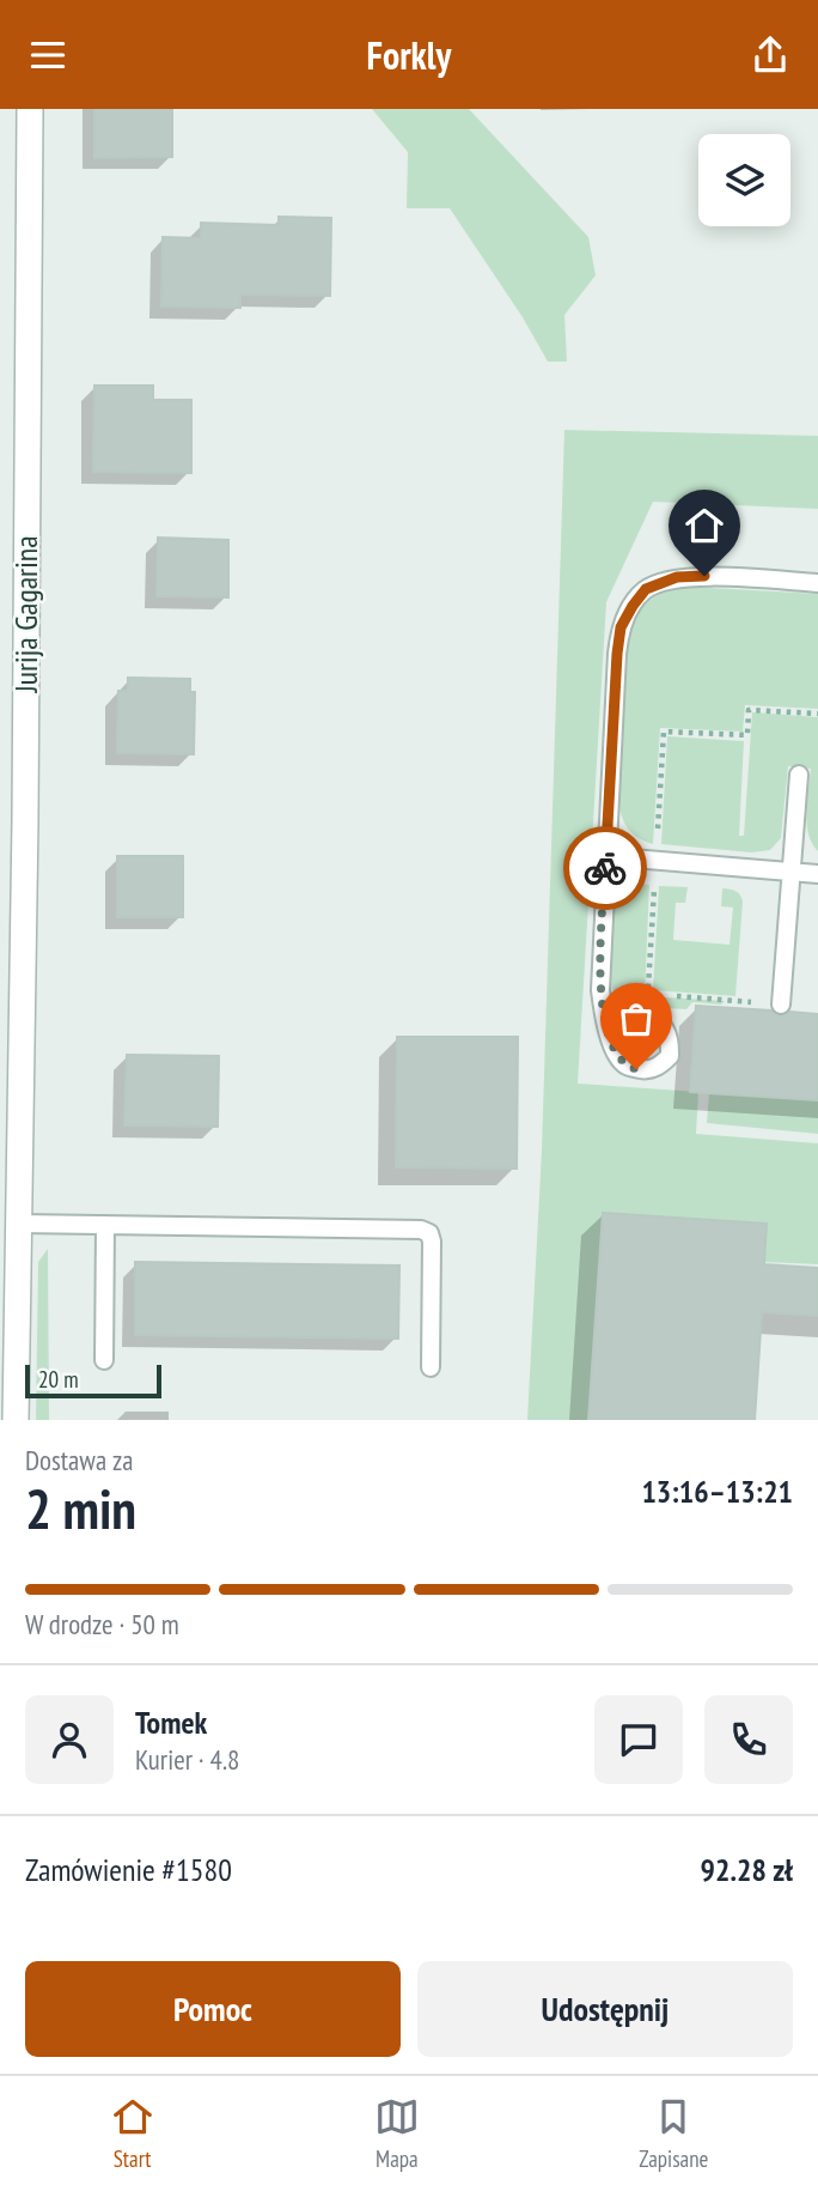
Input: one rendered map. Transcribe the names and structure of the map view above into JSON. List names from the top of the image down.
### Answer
{
  "streets": {
    "street": ["Jurija Gagarina"]
  },
  "scale_bar": "20 m",
  "page": {
    "header": "Forkly",
    "scale": "20 m",
    "heading": ["2 min", "Dostawa za", "13:16–13:21"],
    "panel": [
      "Tomek",
      "Kurier · 4.8",
      "Zamówienie #1580",
      "92.28 zł"
    ],
    "bar": "W drodze · 50 m",
    "buttons": ["Pomoc", "Udostępnij"],
    "tabs": ["Start", "Mapa", "Zapisane"]
  }
}
